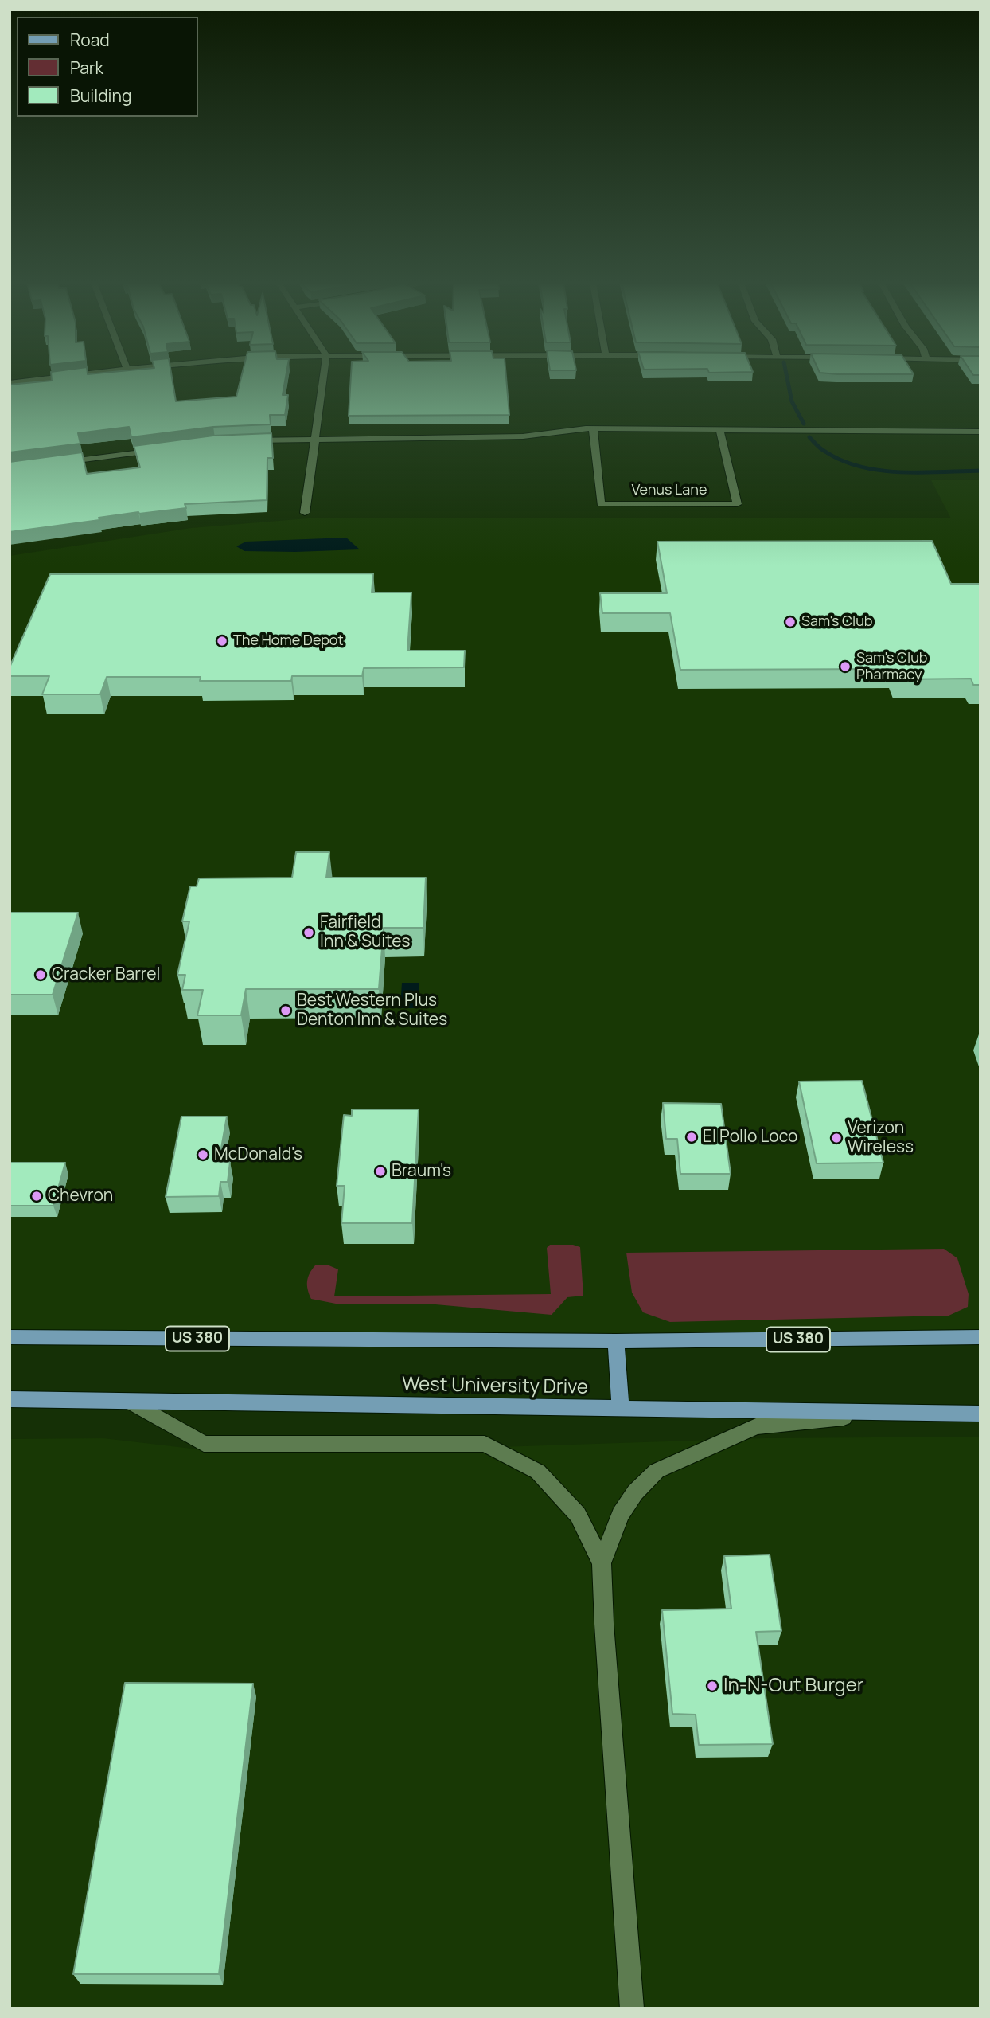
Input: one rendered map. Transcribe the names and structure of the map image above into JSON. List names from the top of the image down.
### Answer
{
  "streets": {
    "main road": ["US 380", "West University Drive"],
    "street": ["Venus Lane"]
  },
  "places": [
    "Sam's Club",
    "The Home Depot",
    "Sam's Club Pharmacy",
    "Fairfield Inn & Suites",
    "Cracker Barrel",
    "Best Western Plus Denton Inn & Suites",
    "El Pollo Loco",
    "Verizon Wireless",
    "McDonald's",
    "Braum's",
    "Chevron",
    "In-N-Out Burger"
  ],
  "legend": ["Road", "Park", "Building"]
}
